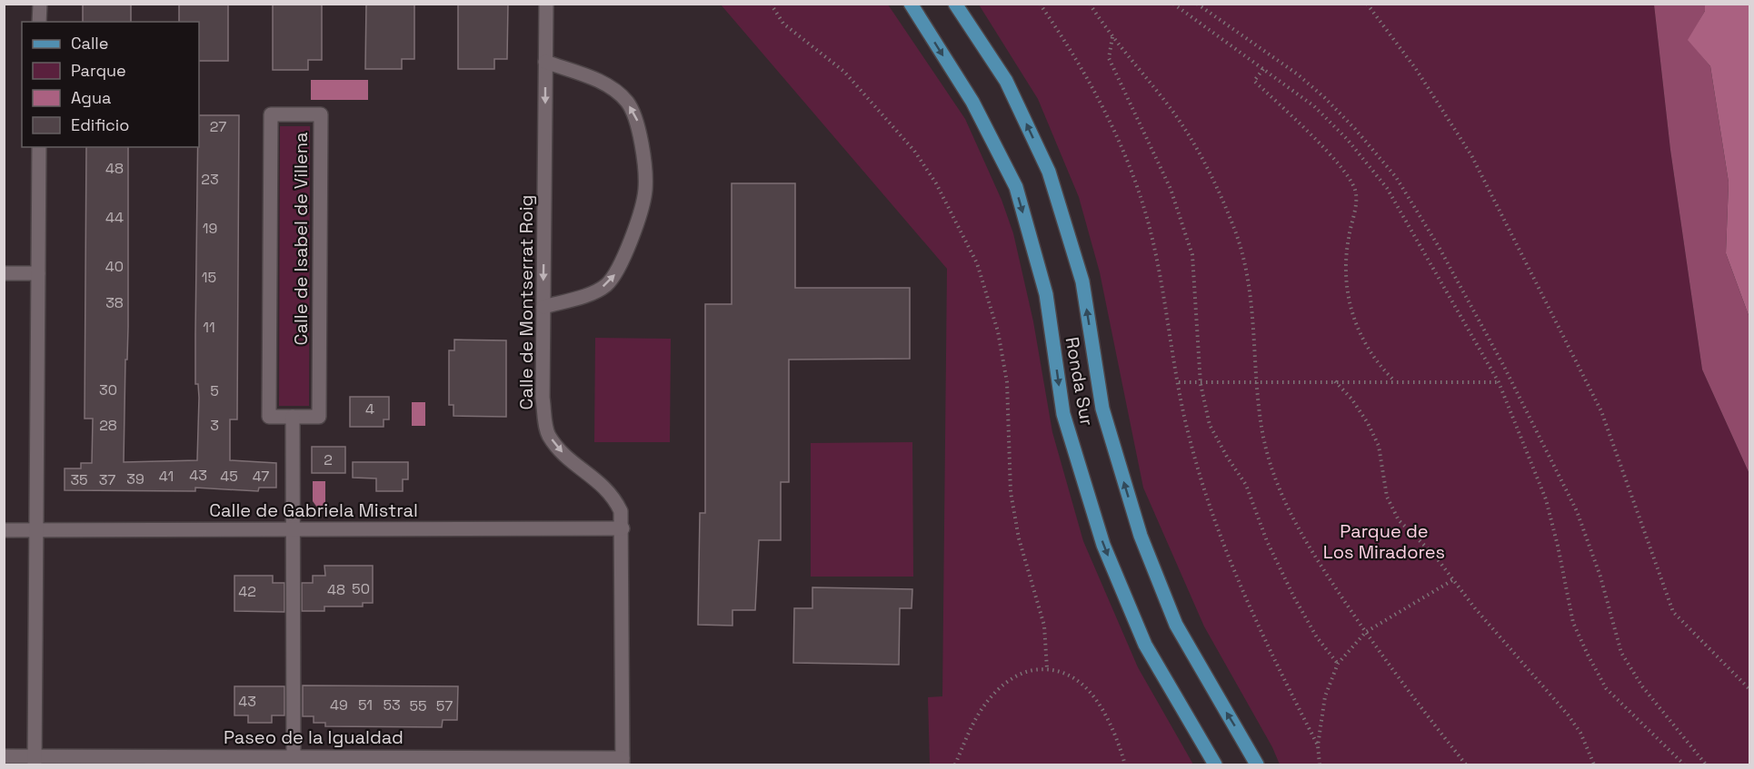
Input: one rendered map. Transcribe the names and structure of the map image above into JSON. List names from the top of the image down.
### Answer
{
  "streets": {
    "main road": ["Ronda Sur"],
    "street": [
      "Calle de Isabel de Villena",
      "Calle de Montserrat Roig",
      "Calle de Gabriela Mistral",
      "Paseo de la Igualdad"
    ]
  },
  "crossings": [
    ["Calle de Montserrat Roig", "Calle de Gabriela Mistral"],
    ["Calle de Montserrat Roig", "Paseo de la Igualdad"]
  ],
  "one_way": ["Calle de Montserrat Roig"],
  "parks": ["Parque de Los Miradores"],
  "house_numbers": [
    "27",
    "48",
    "23",
    "44",
    "19",
    "40",
    "15",
    "38",
    "11",
    "30",
    "5",
    "4",
    "28",
    "3",
    "2",
    "43",
    "41",
    "45",
    "47",
    "39",
    "35",
    "37",
    "50",
    "48",
    "42",
    "43",
    "49",
    "51",
    "53",
    "55",
    "57"
  ],
  "legend": [
    "Calle",
    "Parque",
    "Agua",
    "Edificio"
  ]
}
